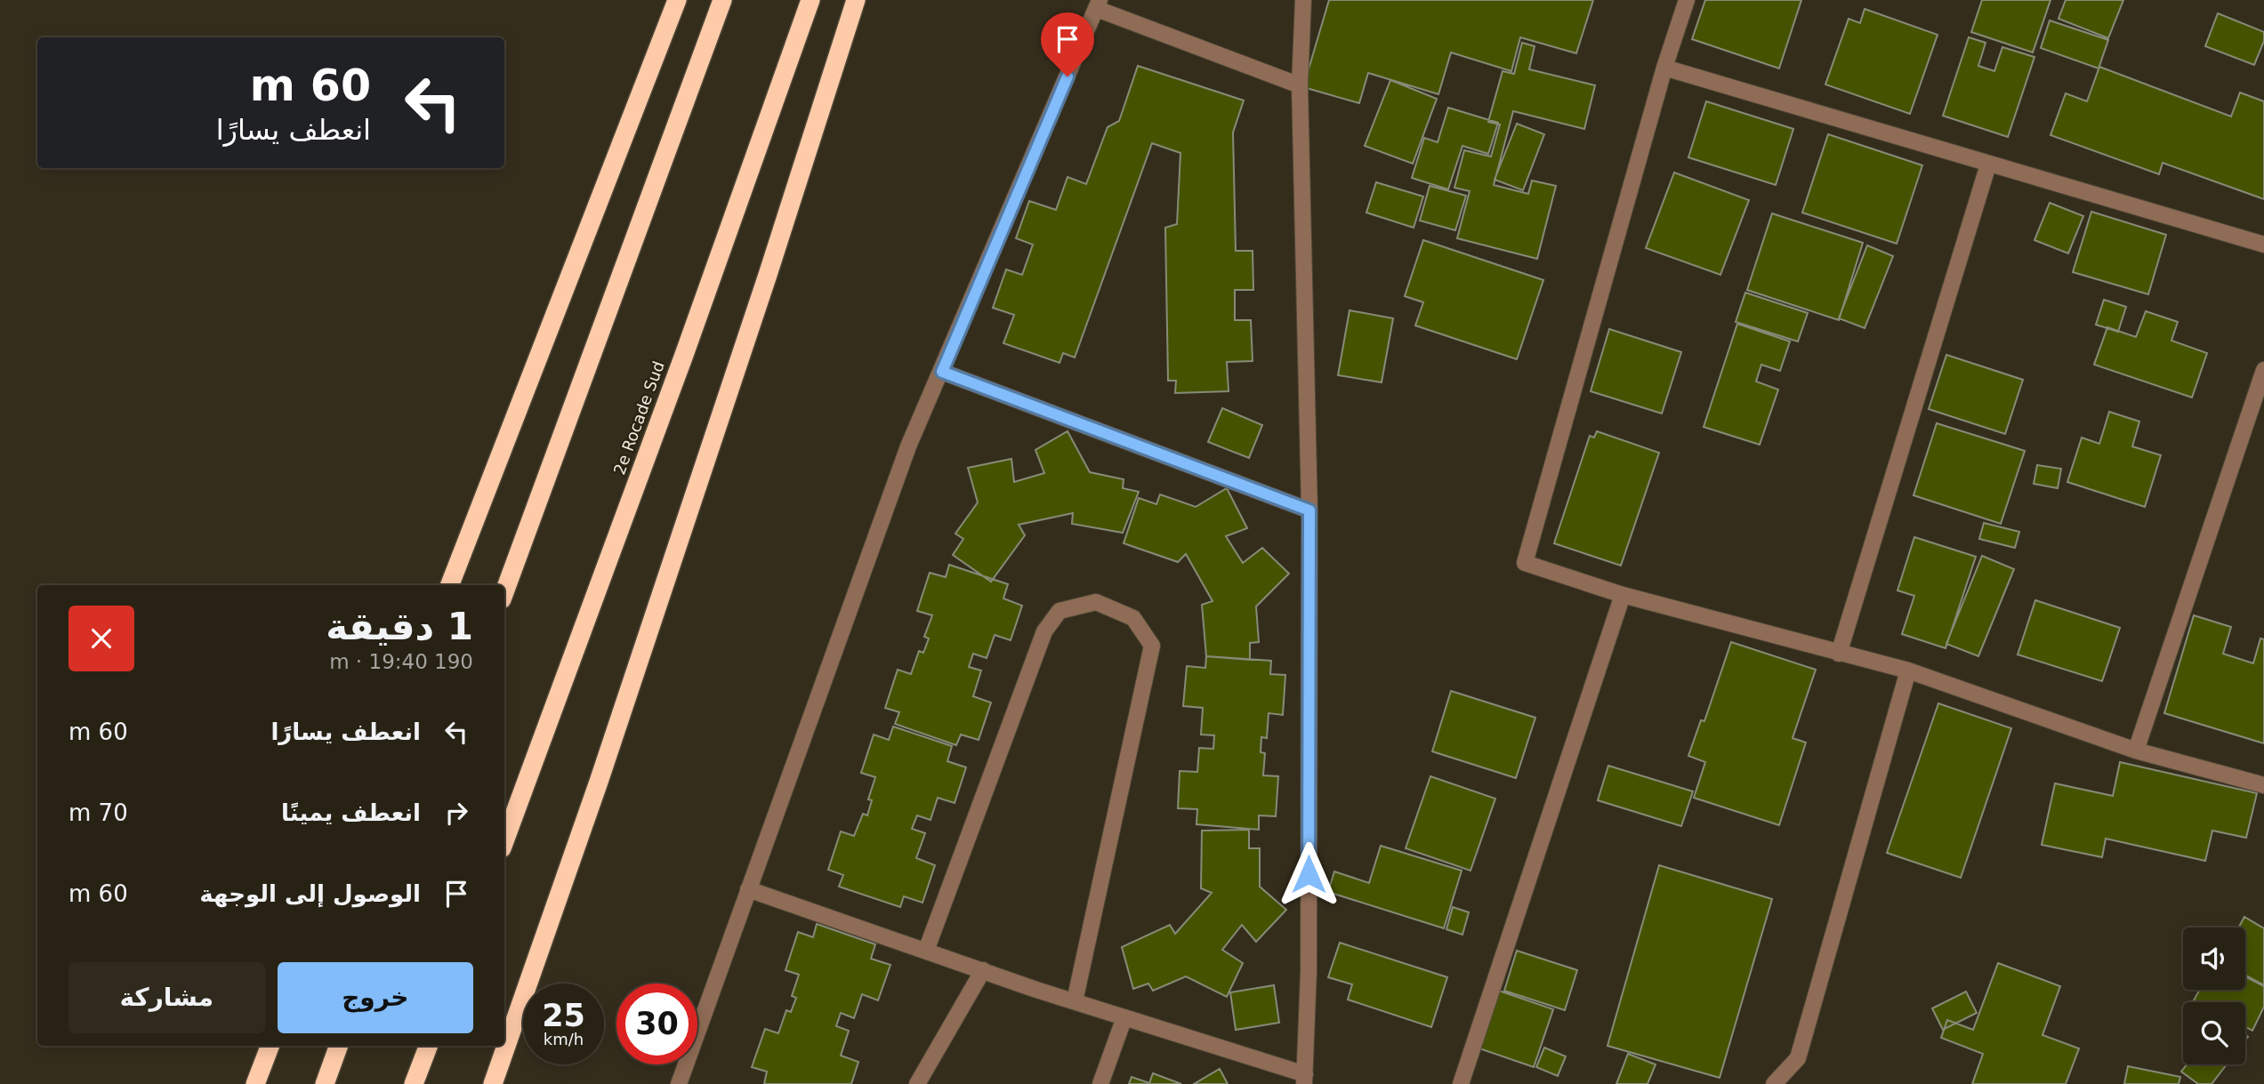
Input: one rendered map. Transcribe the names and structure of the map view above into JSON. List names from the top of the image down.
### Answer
{
  "streets": {
    "highway": ["2e Rocade Sud"]
  },
  "page": {
    "turn": ["60 m", "انعطف يسارًا"],
    "heading": ["1 دقيقة", "190 m · 19:40"],
    "list": [
      {
        "name": "انعطف يسارًا",
        "value": "60 m"
      },
      {
        "name": "انعطف يمينًا",
        "value": "70 m"
      },
      {
        "name": "الوصول إلى الوجهة",
        "value": "60 m"
      }
    ],
    "buttons": ["خروج", "مشاركة"],
    "speed": "25 km/h",
    "limit": "30"
  }
}
